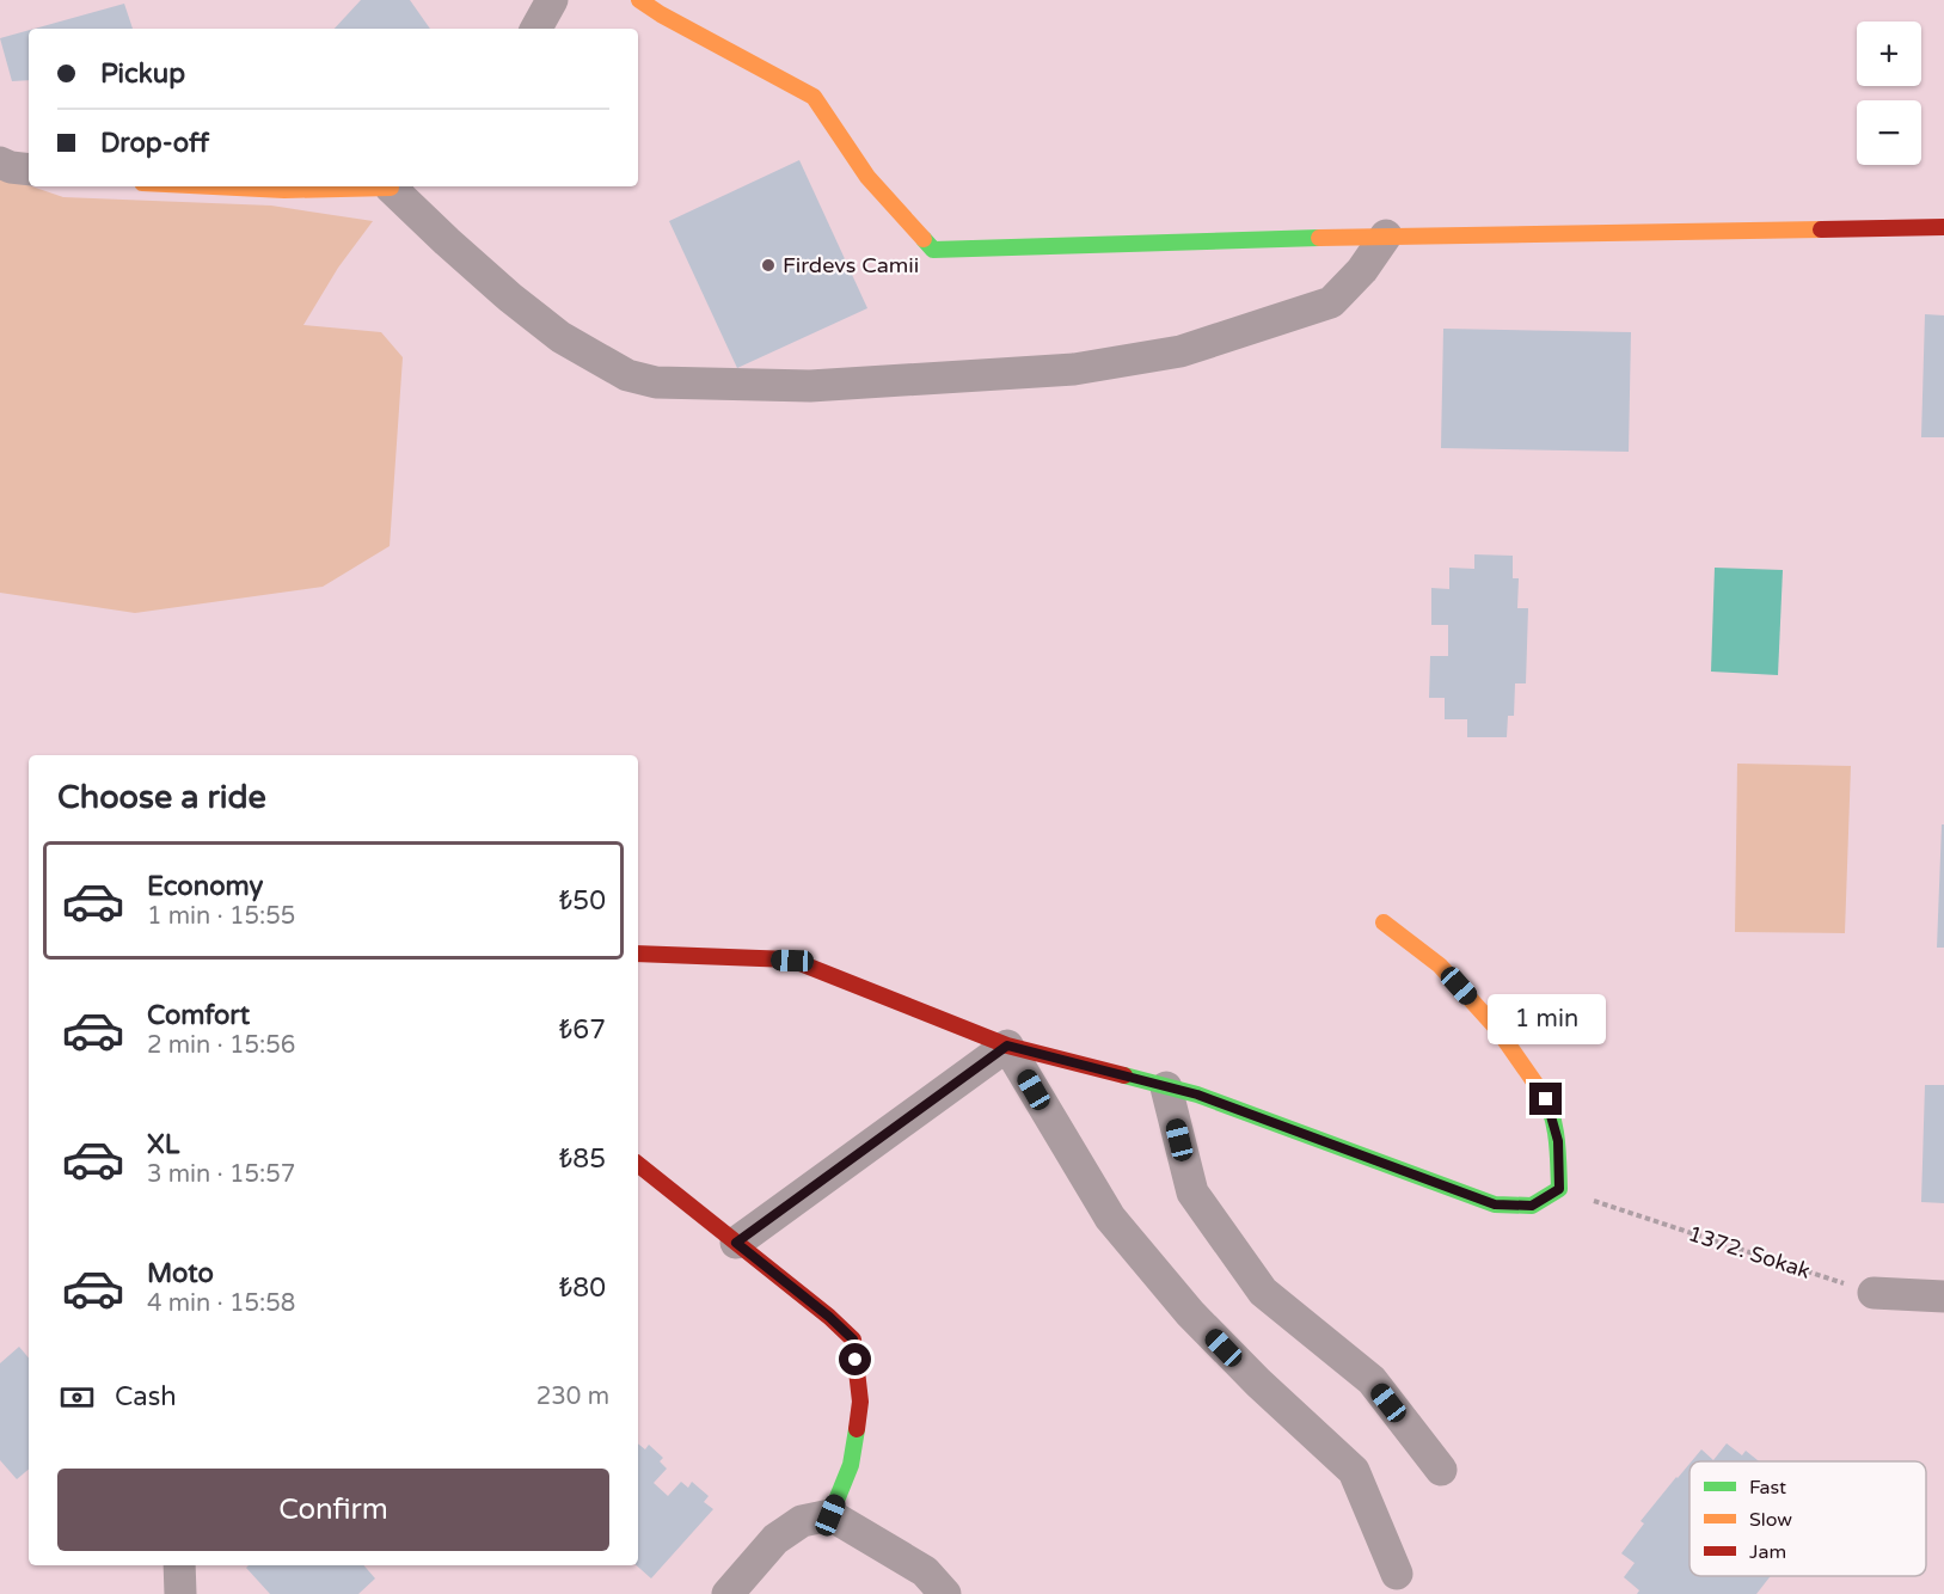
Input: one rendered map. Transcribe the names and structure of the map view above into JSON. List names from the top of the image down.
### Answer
{
  "streets": {
    "path": ["1372. Sokak"]
  },
  "places": ["Firdevs Camii"],
  "legend": ["Fast", "Slow", "Jam"],
  "page": {
    "map_buttons": ["+", "−"],
    "banner": ["Pickup", "Drop-off"],
    "heading": "Choose a ride",
    "list": [
      {
        "name": "Economy",
        "note": "1 min · 15:55",
        "value": "₺50"
      },
      {
        "name": "Comfort",
        "note": "2 min · 15:56",
        "value": "₺67"
      },
      {
        "name": "XL",
        "note": "3 min · 15:57",
        "value": "₺85"
      },
      {
        "name": "Moto",
        "note": "4 min · 15:58",
        "value": "₺80"
      }
    ],
    "bubble": "1 min",
    "pay": ["Cash", "230 m"],
    "buttons": "Confirm"
  }
}
